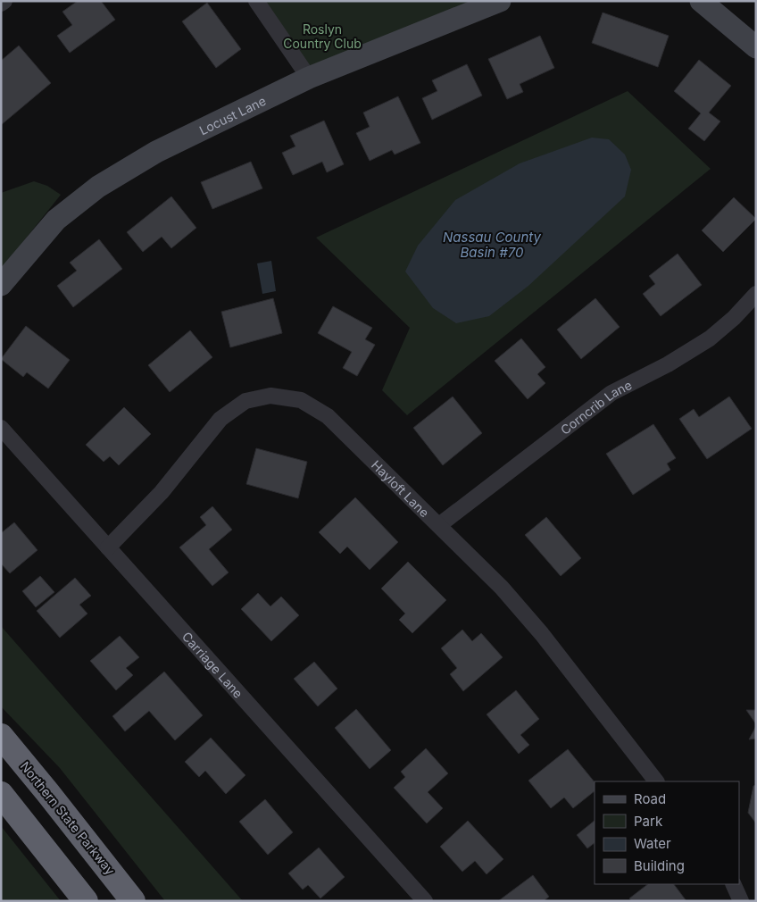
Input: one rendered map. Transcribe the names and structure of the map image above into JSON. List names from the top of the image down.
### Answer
{
  "streets": {
    "highway": ["Northern State Parkway"],
    "street": [
      "Locust Lane",
      "Corncrib Lane",
      "Hayloft Lane",
      "Carriage Lane"
    ]
  },
  "crossings": [
    ["Corncrib Lane", "Hayloft Lane"],
    ["Hayloft Lane", "Carriage Lane"]
  ],
  "water": ["Nassau County Basin #70"],
  "parks": ["Roslyn Country Club"],
  "legend": [
    "Road",
    "Park",
    "Water",
    "Building"
  ]
}
